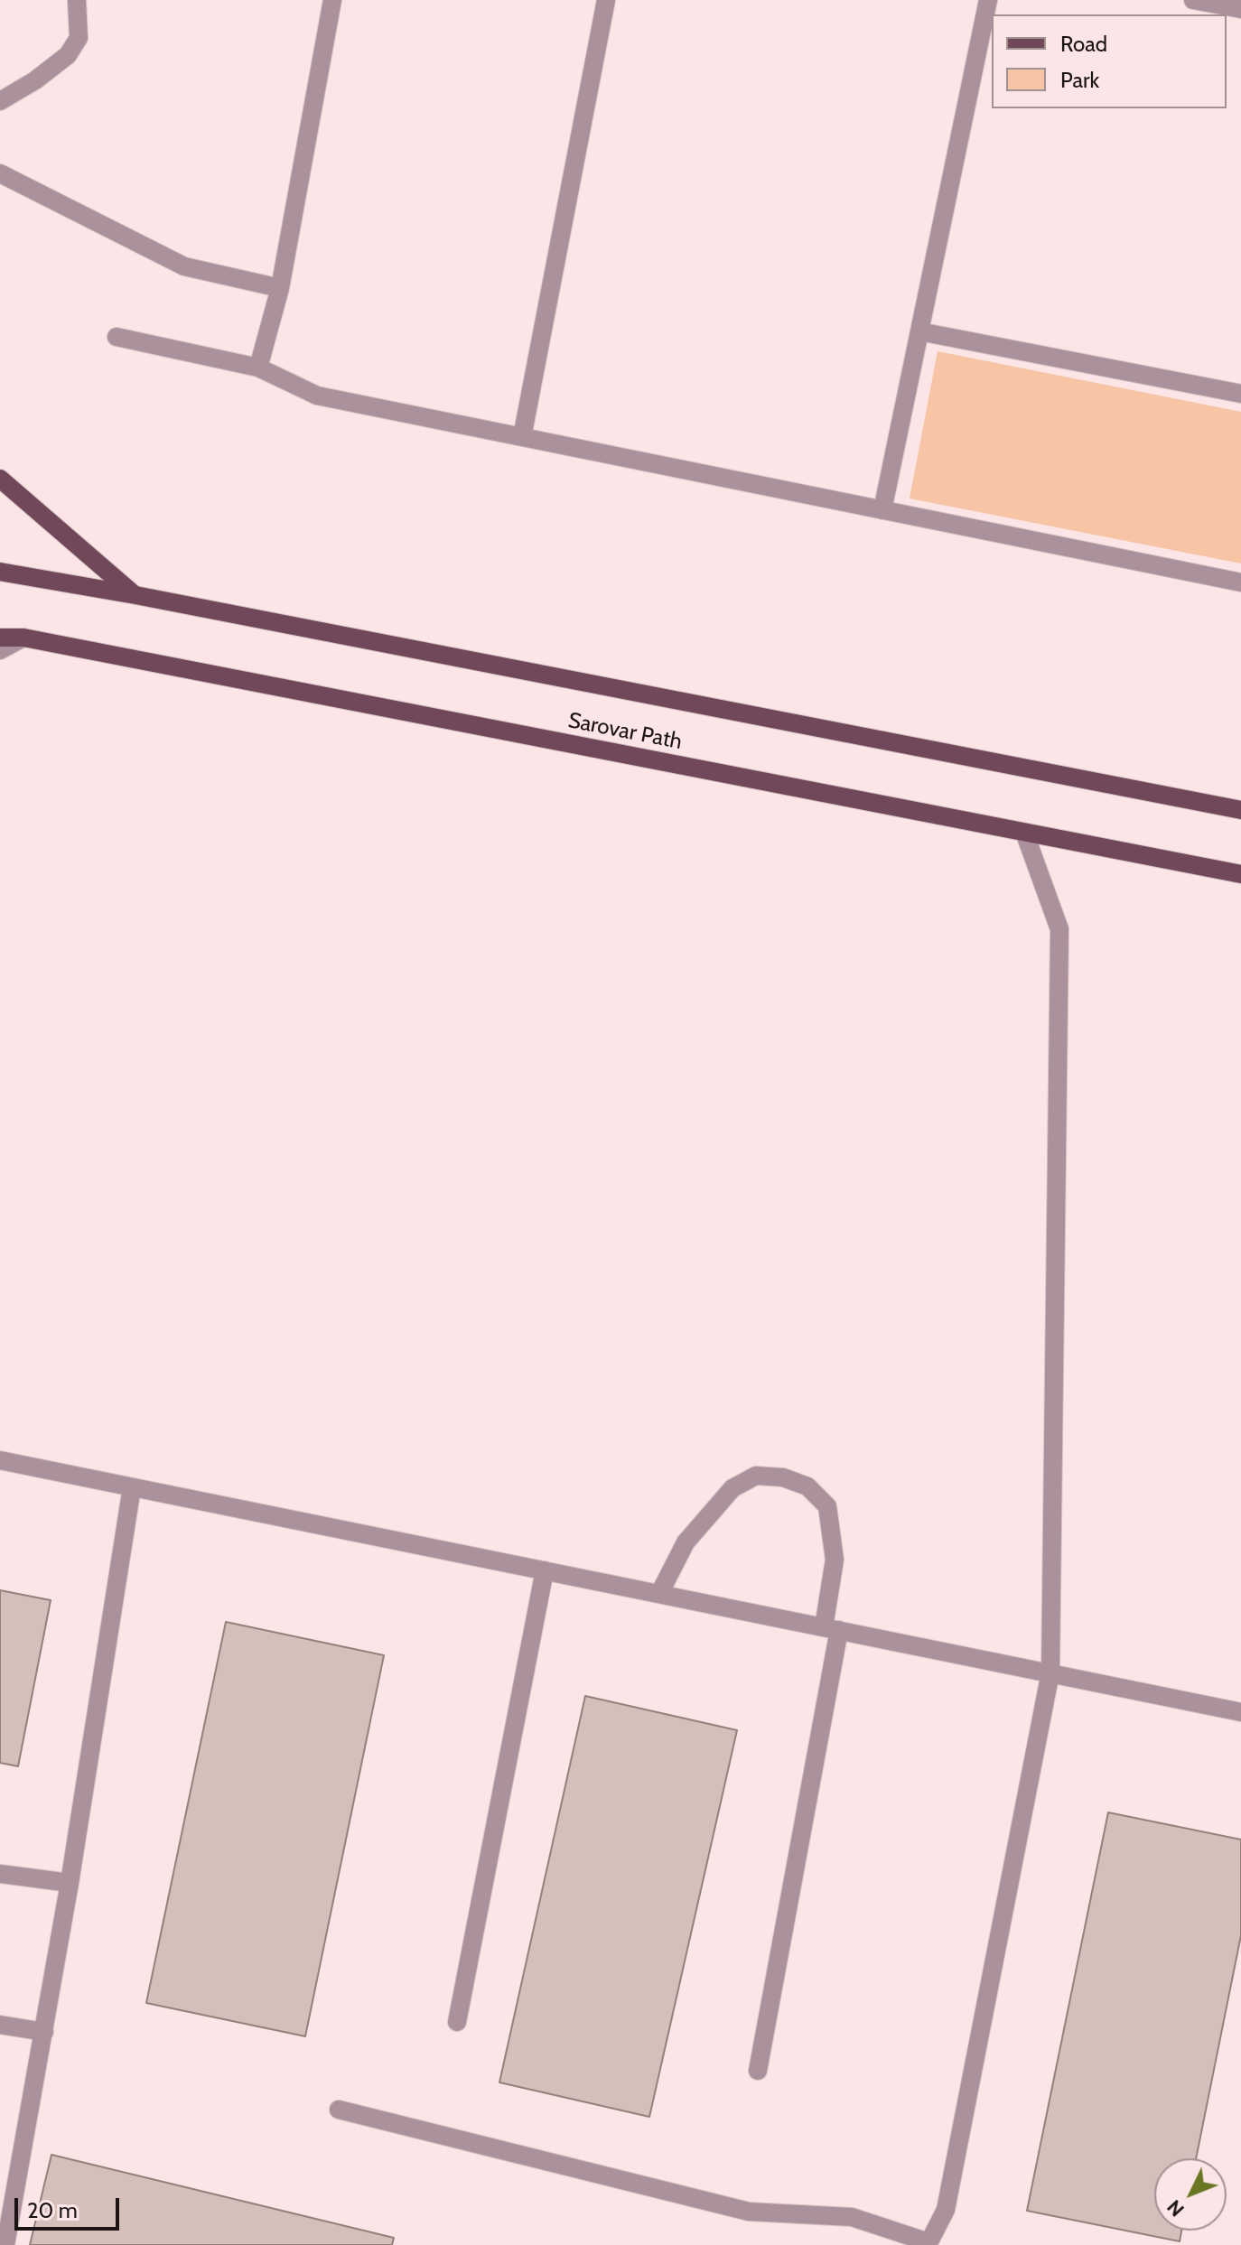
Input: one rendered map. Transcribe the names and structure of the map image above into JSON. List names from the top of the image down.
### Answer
{
  "streets": {
    "main road": ["Sarovar Path"]
  },
  "legend": ["Road", "Park"],
  "scale_bar": "20 m",
  "north": "bottom left"
}
